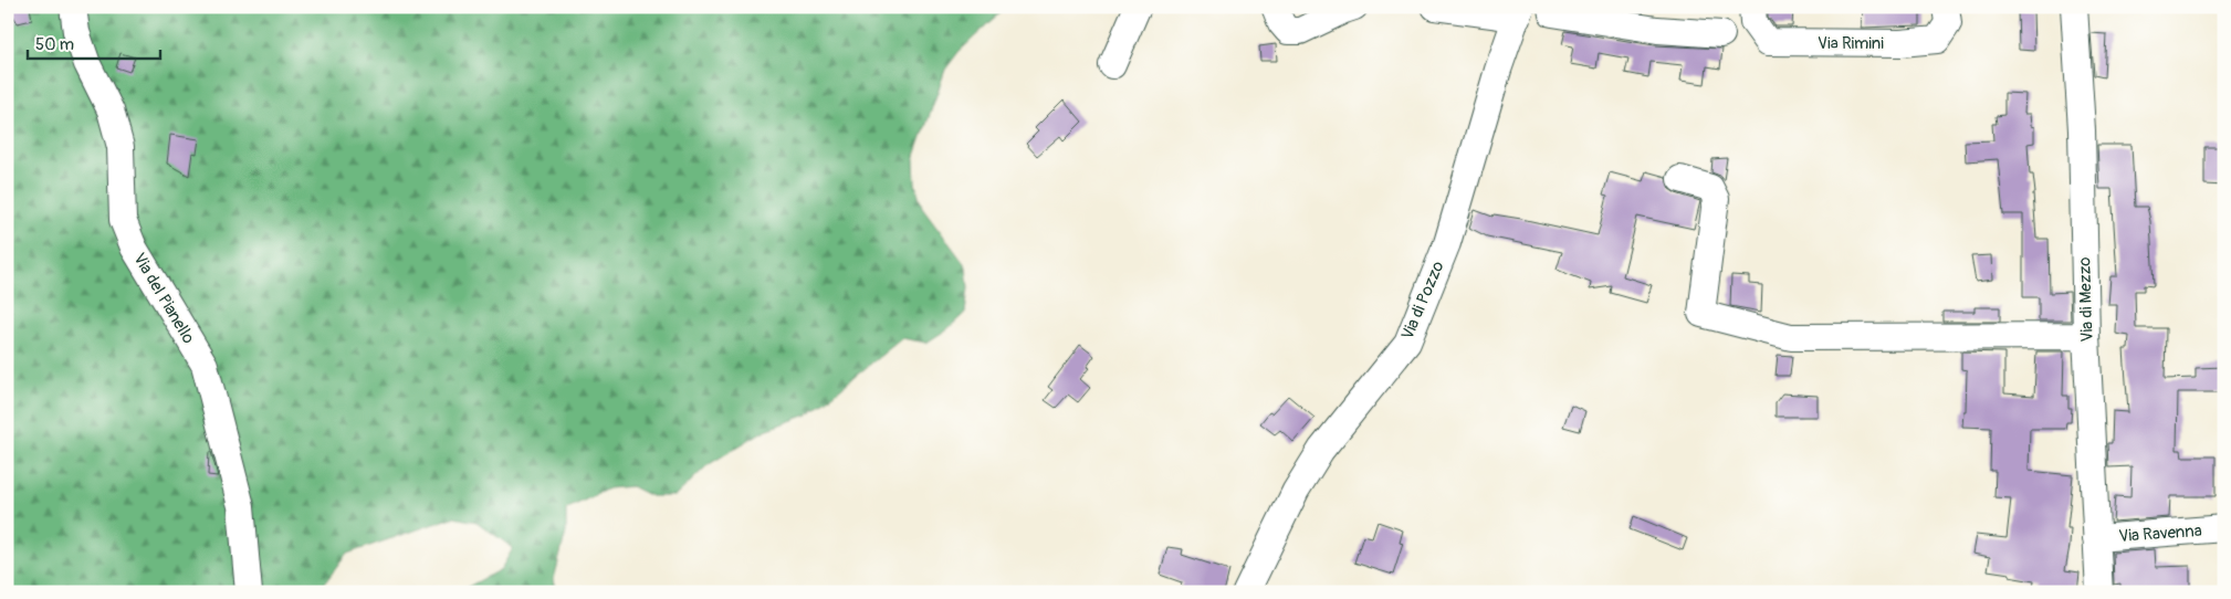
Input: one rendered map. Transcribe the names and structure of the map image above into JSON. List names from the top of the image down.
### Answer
{
  "streets": {
    "street": [
      "Via Rimini",
      "Via del Pianello",
      "Via di Mezzo",
      "Via di Pozzo",
      "Via Ravenna"
    ]
  },
  "crossings": [
    ["Via di Mezzo", "Via Ravenna"]
  ],
  "scale_bar": "50 m"
}
